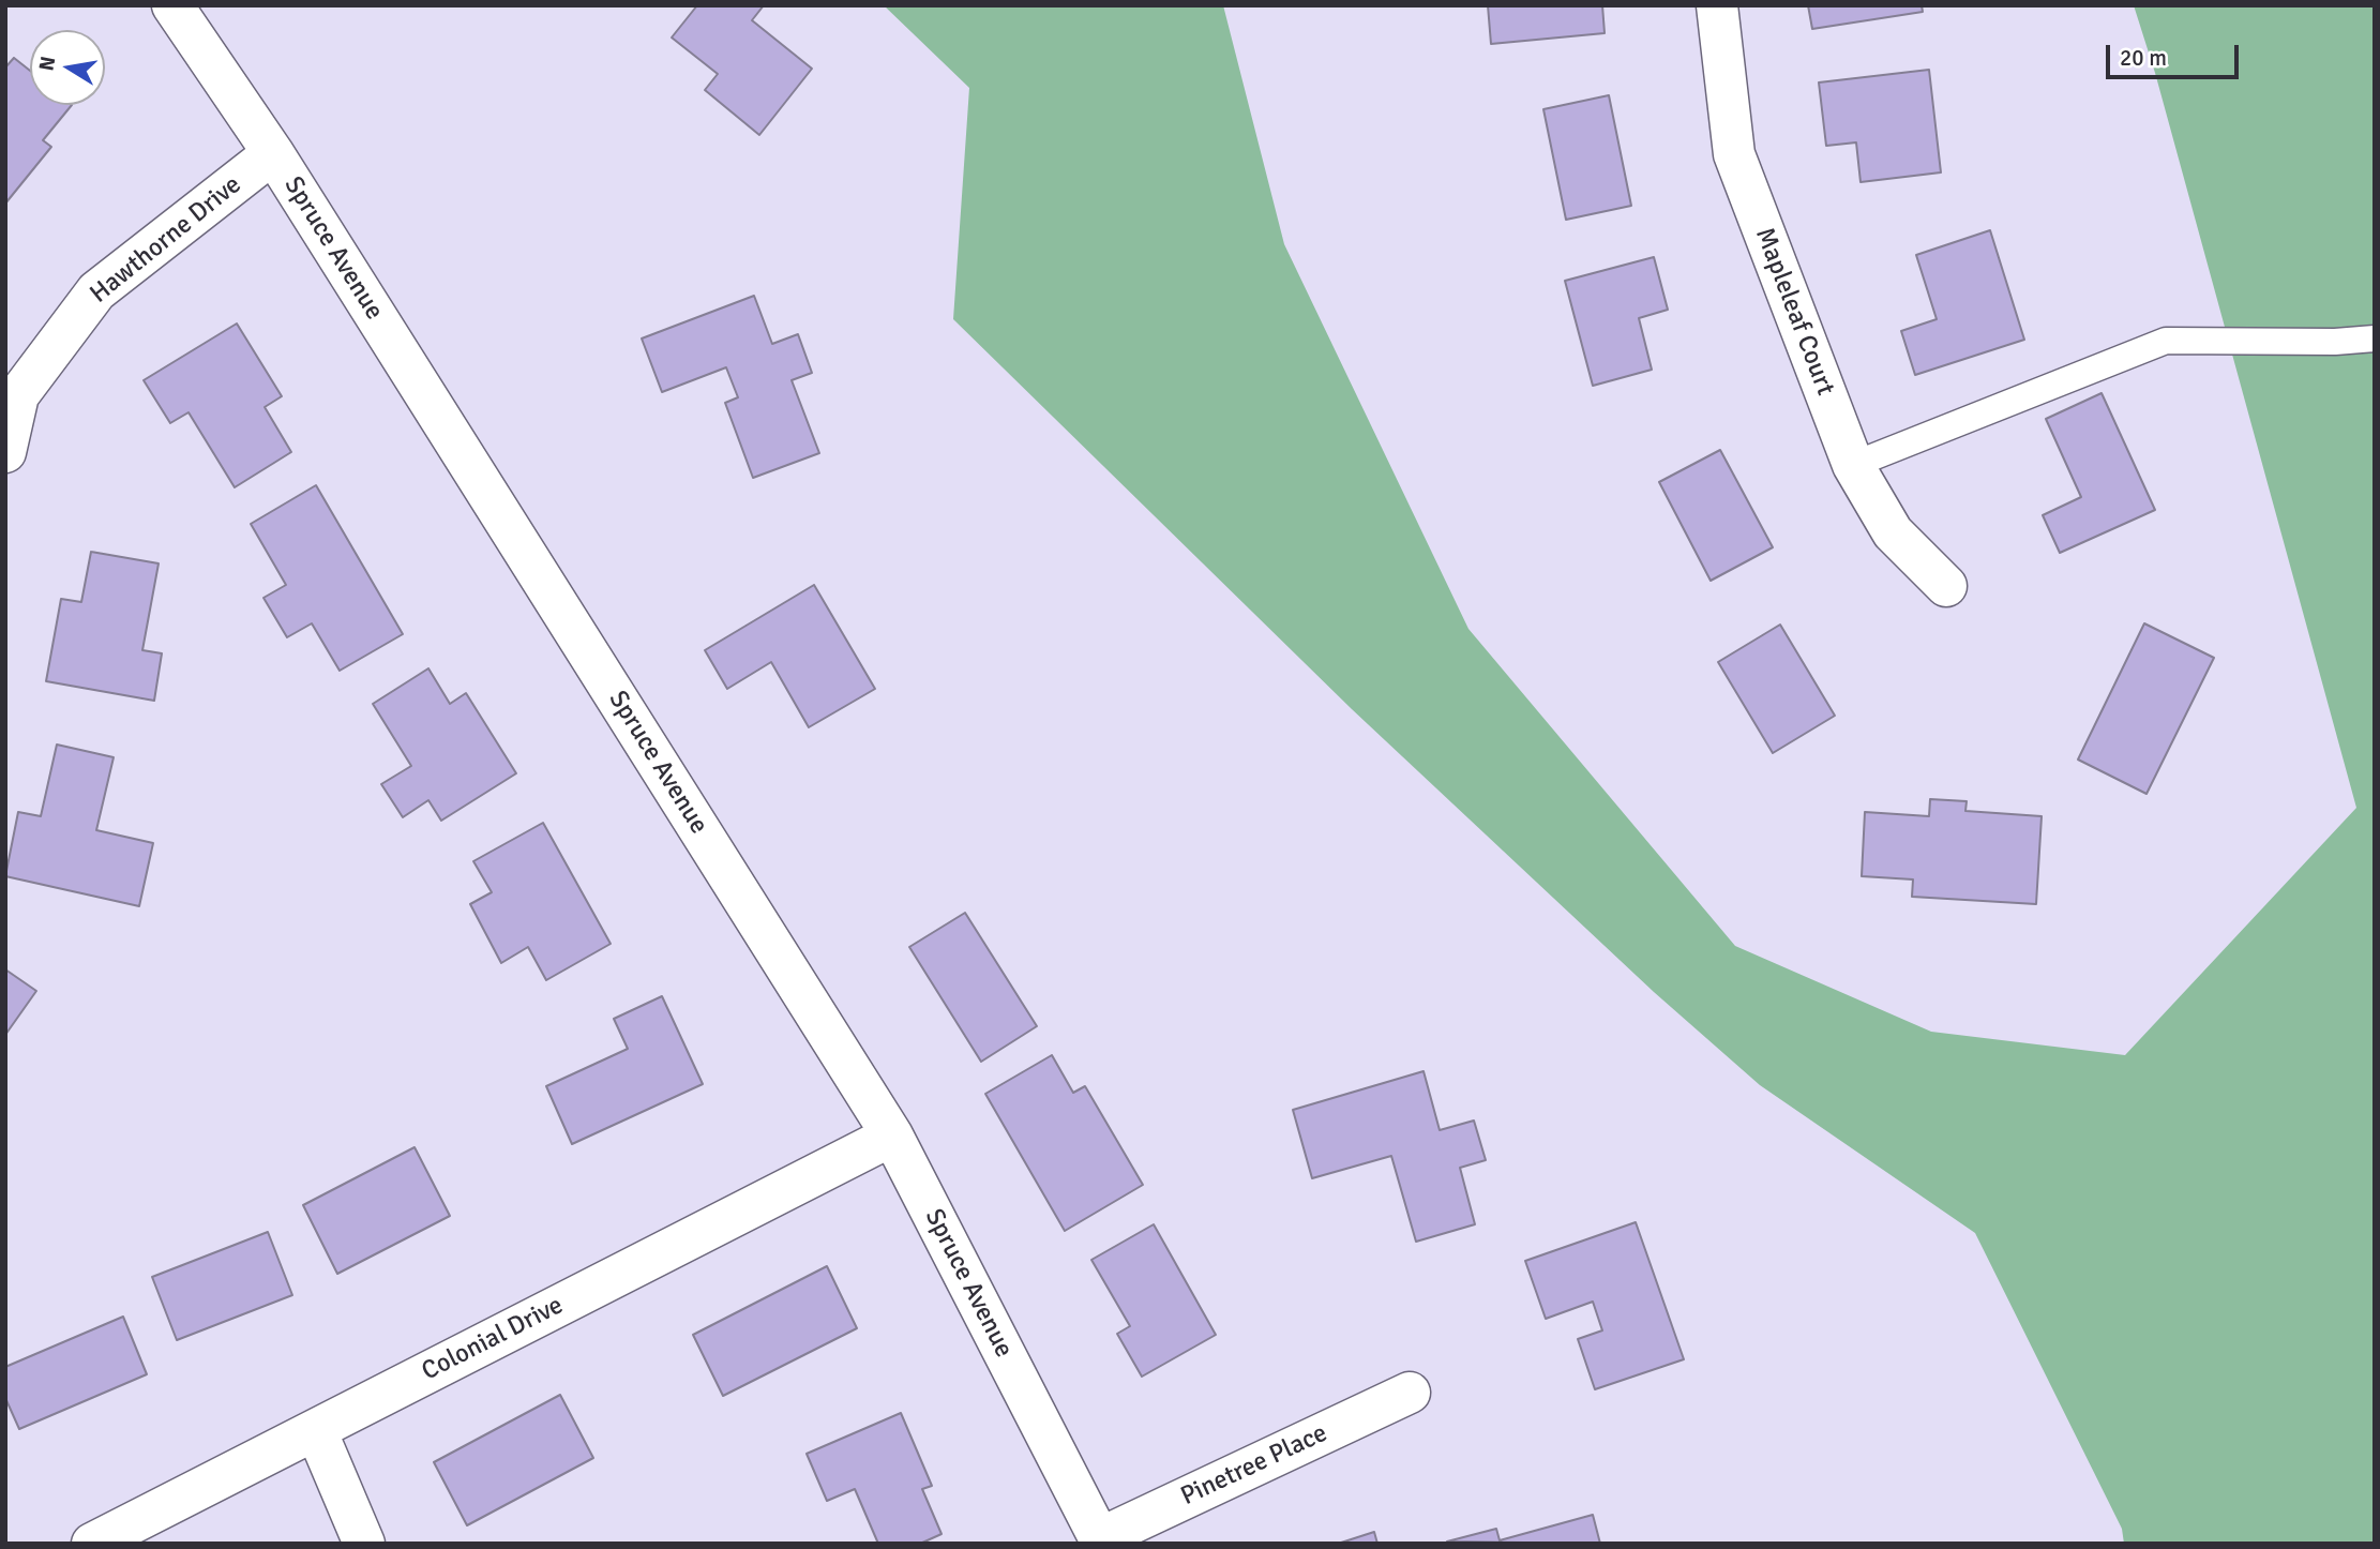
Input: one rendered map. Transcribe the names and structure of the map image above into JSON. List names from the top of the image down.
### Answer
{
  "streets": {
    "street": [
      "Hawthorne Drive",
      "Spruce Avenue",
      "Mapleleaf Court",
      "Colonial Drive",
      "Pinetree Place"
    ]
  },
  "crossings": [
    ["Hawthorne Drive", "Spruce Avenue"],
    ["Spruce Avenue", "Colonial Drive"],
    ["Spruce Avenue", "Pinetree Place"]
  ],
  "scale_bar": "20 m",
  "north": "left"
}
